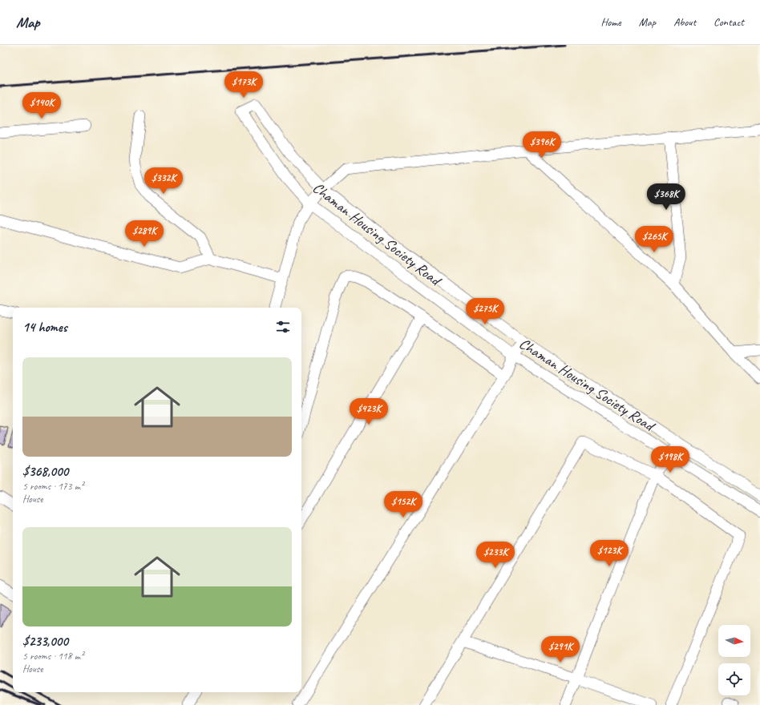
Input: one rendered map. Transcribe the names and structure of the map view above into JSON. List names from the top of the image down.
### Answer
{
  "streets": {
    "street": ["Chaman Housing Society Road"]
  },
  "north": "right",
  "page": {
    "header": "Map",
    "nav": [
      "Home",
      "Map",
      "About",
      "Contact"
    ],
    "price": [
      "$173K",
      "$140K",
      "$396K",
      "$332K",
      "$368K",
      "$289K",
      "$265K",
      "$275K",
      "$423K",
      "$198K",
      "$152K",
      "$123K",
      "$233K",
      "$291K"
    ],
    "heading": "14 homes",
    "list": [
      {
        "name": "$368,000",
        "note": "5 rooms · 173 m² · House"
      },
      {
        "name": "$233,000",
        "note": "5 rooms · 118 m² · House"
      }
    ]
  }
}
